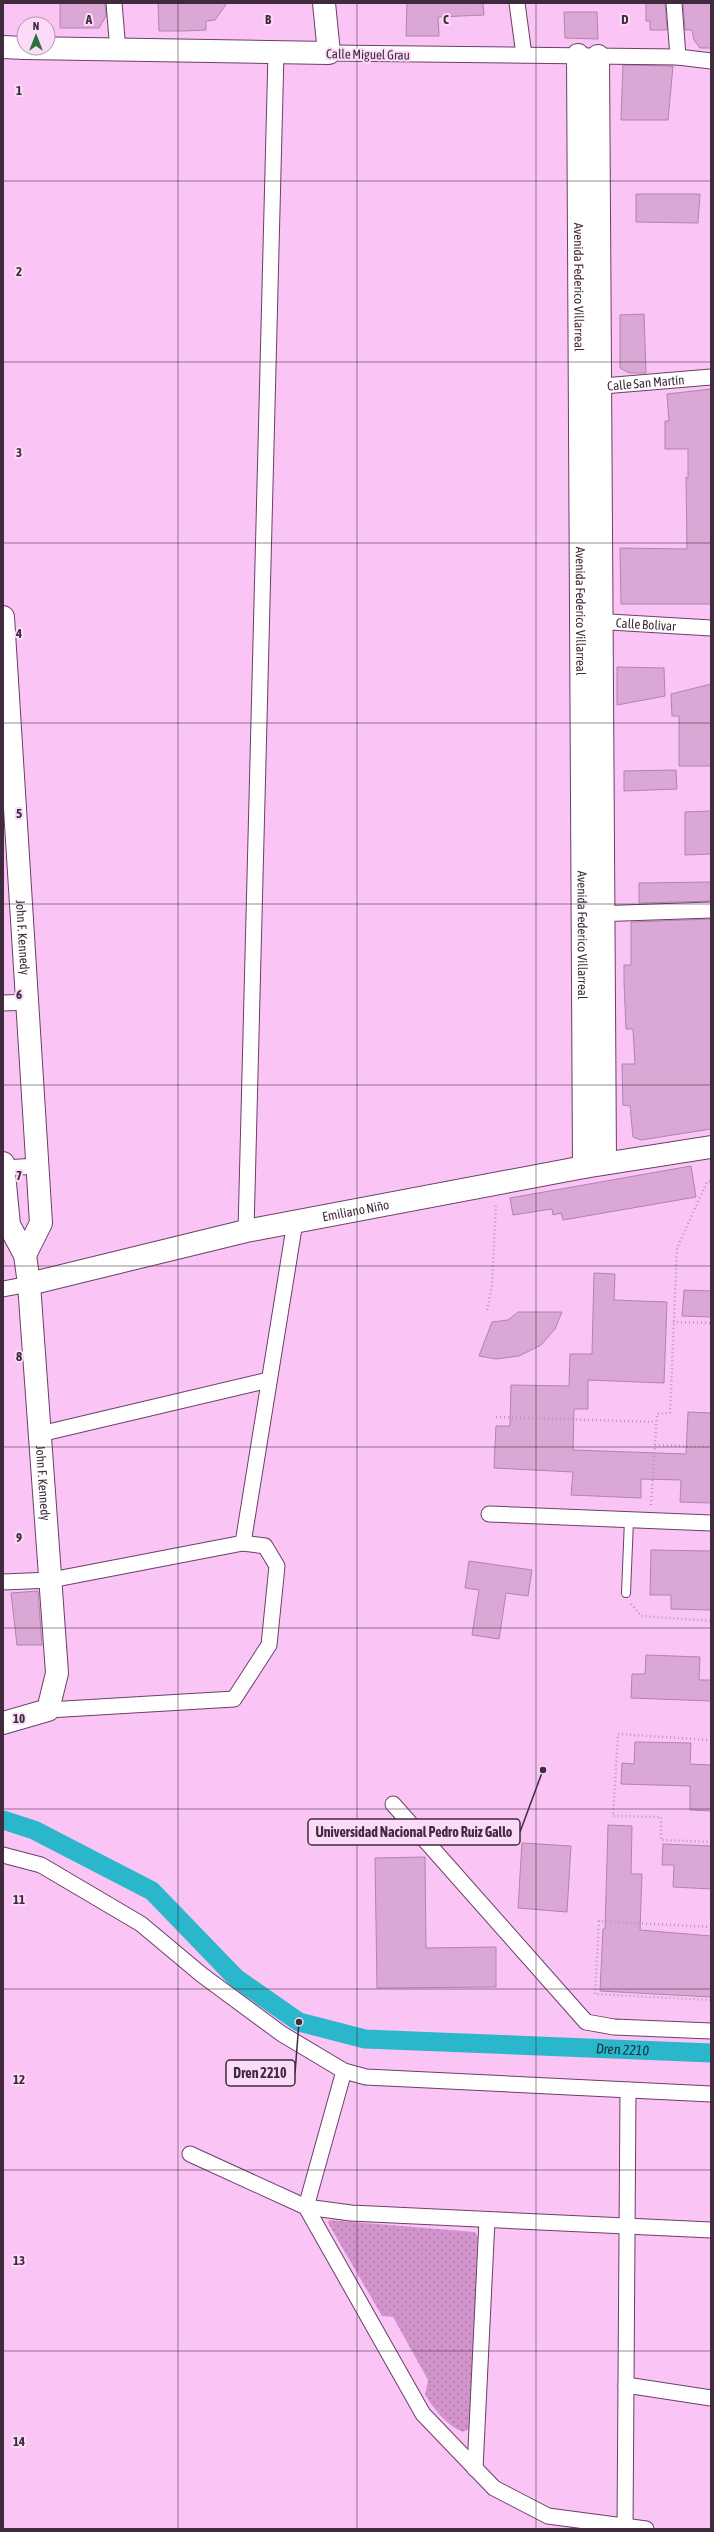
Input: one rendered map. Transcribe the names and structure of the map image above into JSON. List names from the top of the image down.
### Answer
{
  "streets": {
    "street": [
      "Calle Miguel Grau",
      "Avenida Federico Villarreal",
      "Calle San Martín",
      "Calle Bolivar",
      "John F. Kennedy",
      "Emiliano Niño"
    ]
  },
  "crossings": [
    ["Calle Miguel Grau", "Avenida Federico Villarreal"],
    ["Avenida Federico Villarreal", "Calle San Martín"],
    ["Avenida Federico Villarreal", "Calle Bolivar"],
    ["Avenida Federico Villarreal", "Emiliano Niño"],
    ["John F. Kennedy", "Emiliano Niño"]
  ],
  "water": ["Dren 2210"],
  "places": ["Universidad Nacional Pedro Ruiz Gallo", "Dren 2210"],
  "north": "top",
  "grid": {
    "columns": [
      "A",
      "B",
      "C",
      "D"
    ],
    "rows": [
      "1",
      "2",
      "3",
      "4",
      "5",
      "6",
      "7",
      "8",
      "9",
      "10",
      "11",
      "12",
      "13",
      "14"
    ]
  }
}
